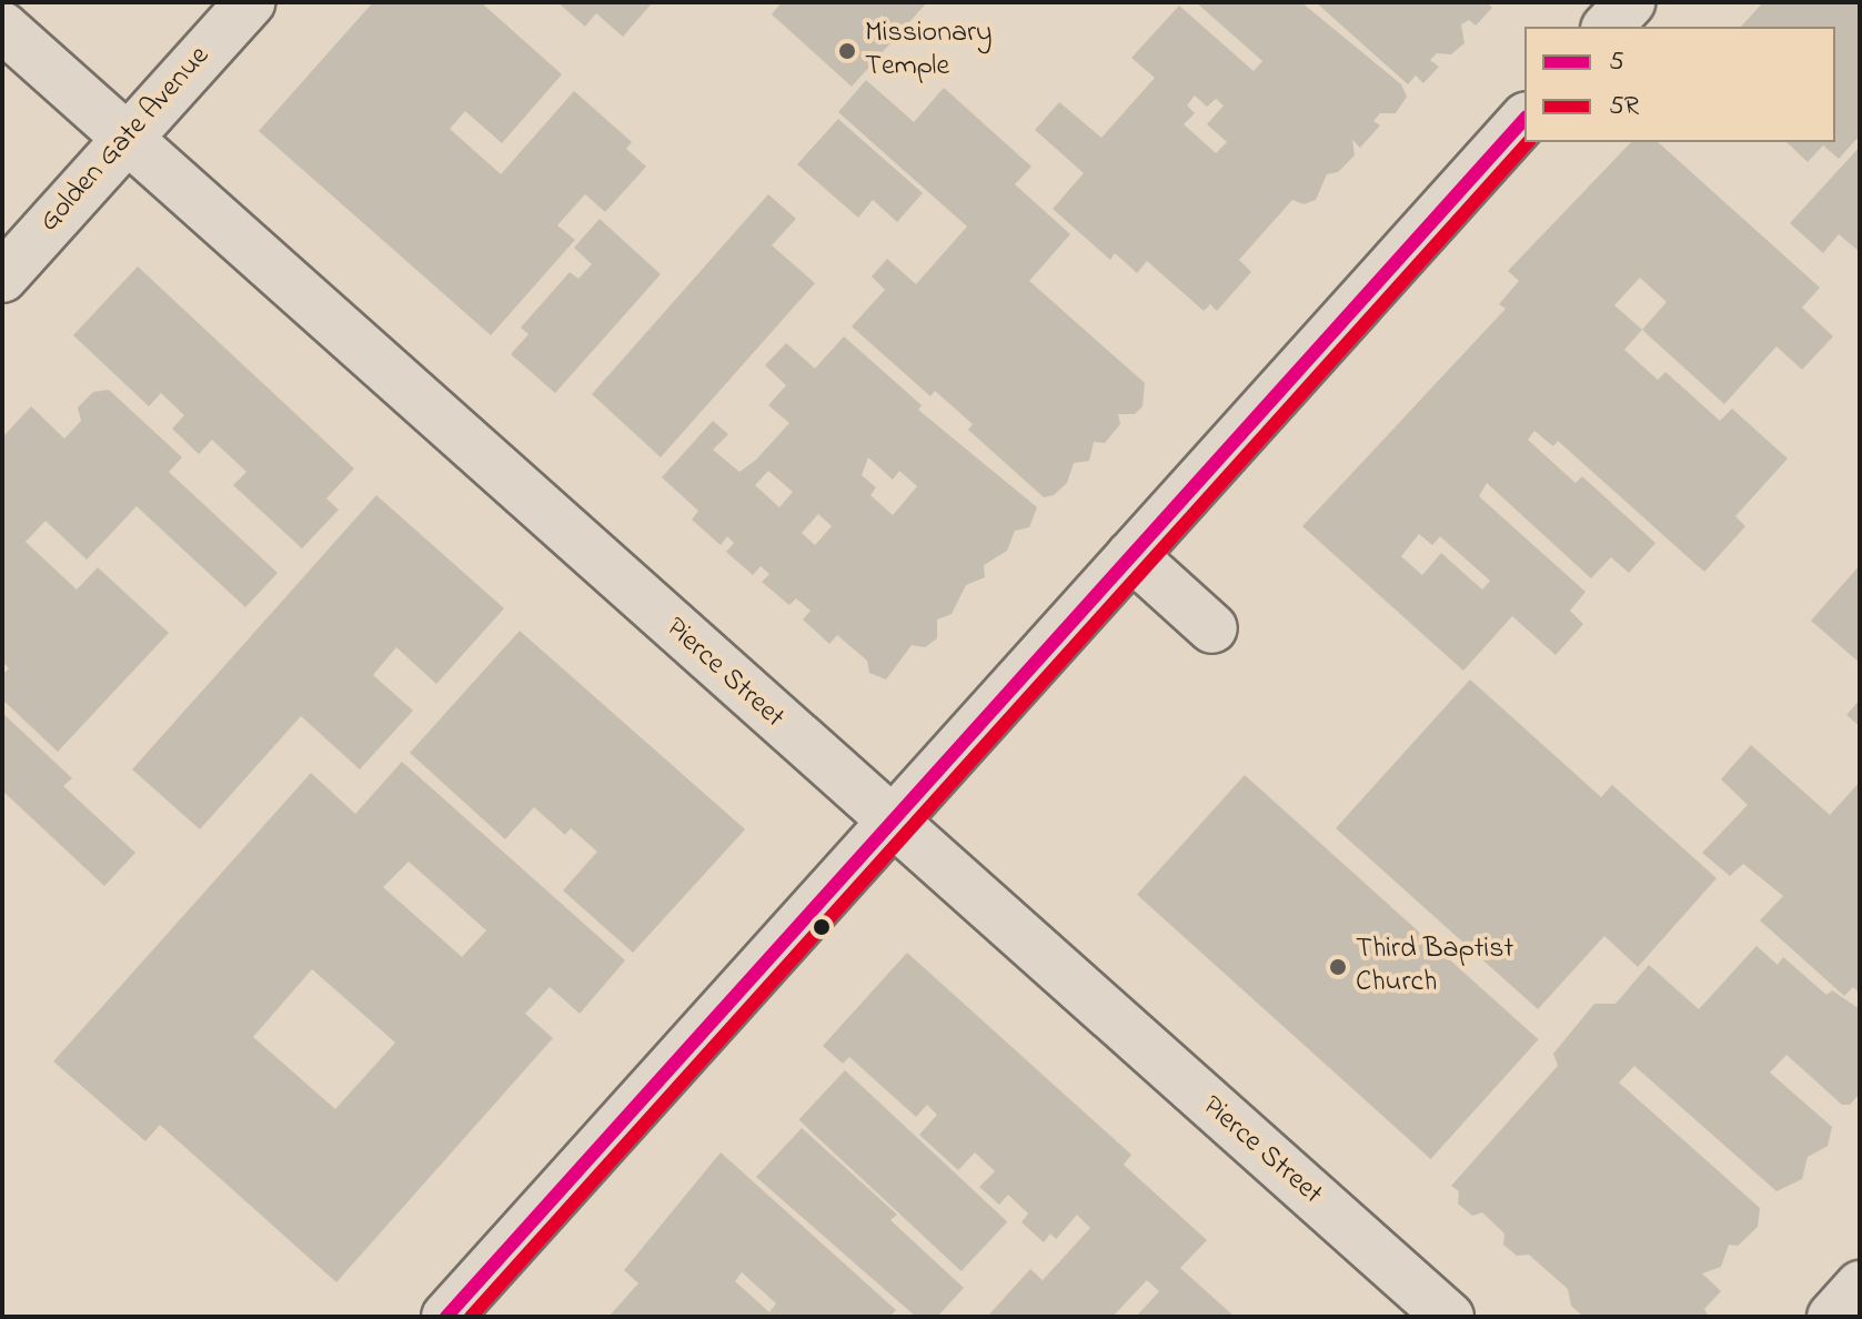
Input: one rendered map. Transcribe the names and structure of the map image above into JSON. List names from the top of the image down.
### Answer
{
  "streets": {
    "street": ["Golden Gate Avenue", "Pierce Street"]
  },
  "crossings": [
    ["Golden Gate Avenue", "Pierce Street"]
  ],
  "places": ["Missionary Temple", "Third Baptist Church"],
  "lines": ["transit line 5", "transit line 5R"],
  "legend": ["5", "5R"]
}
